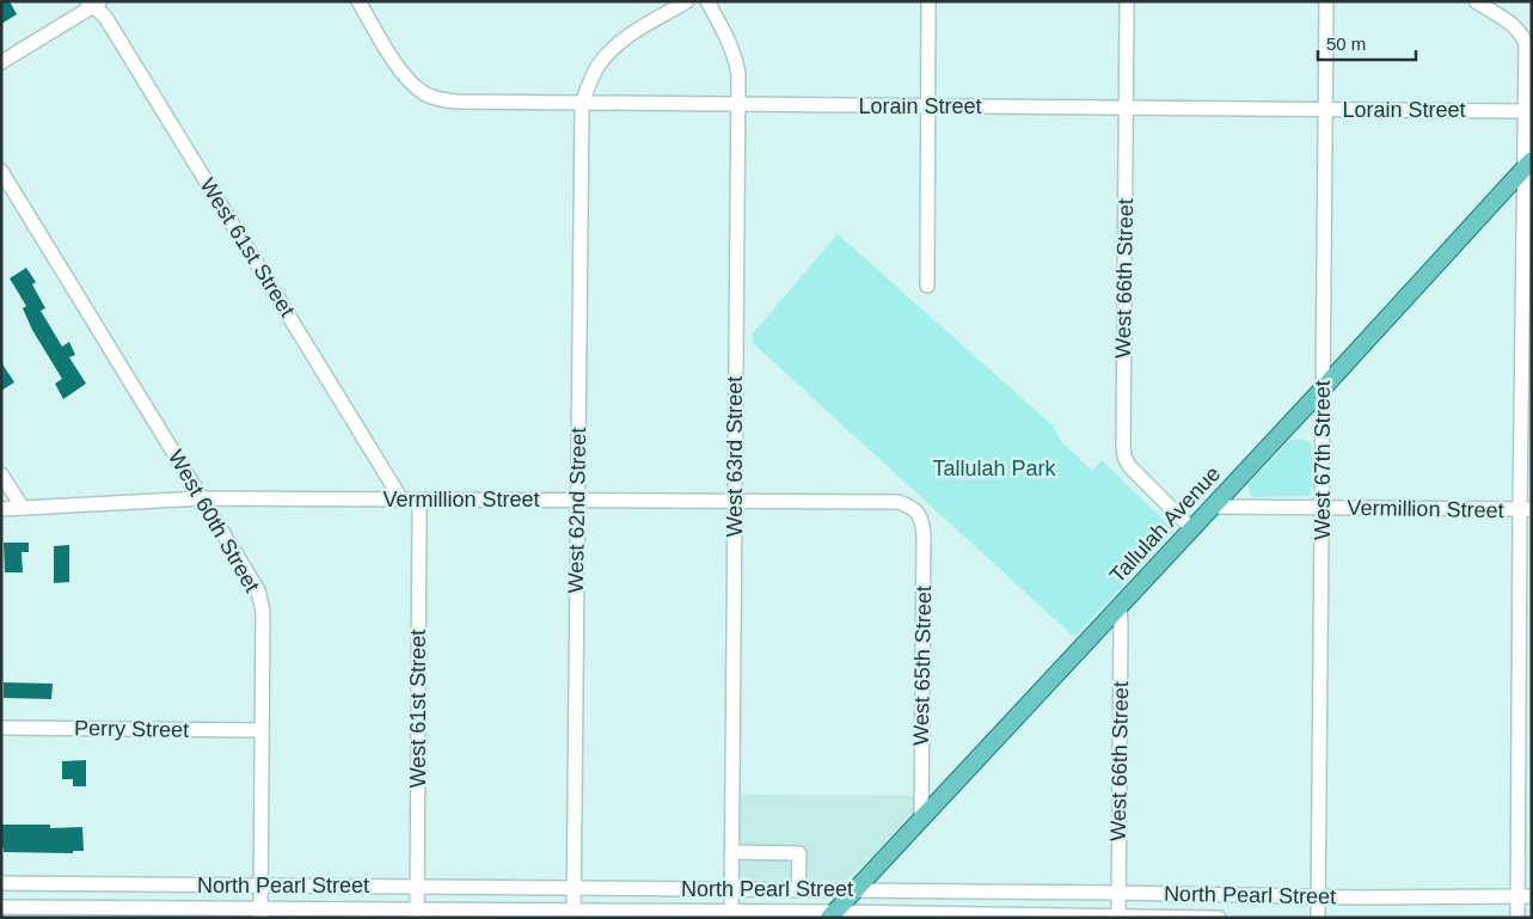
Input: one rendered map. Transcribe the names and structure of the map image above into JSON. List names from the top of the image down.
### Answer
{
  "streets": {
    "main road": ["Tallulah Avenue"],
    "street": [
      "Lorain Street",
      "West 61st Street",
      "West 66th Street",
      "West 63rd Street",
      "West 67th Street",
      "Vermillion Street",
      "West 62nd Street",
      "West 60th Street",
      "West 65th Street",
      "Perry Street",
      "North Pearl Street"
    ]
  },
  "crossings": [
    ["Lorain Street", "West 66th Street"],
    ["Lorain Street", "West 63rd Street"],
    ["Lorain Street", "West 67th Street"],
    ["Lorain Street", "West 62nd Street"],
    ["West 61st Street", "Vermillion Street"],
    ["West 61st Street", "North Pearl Street"],
    ["West 66th Street", "Tallulah Avenue"],
    ["West 66th Street", "North Pearl Street"],
    ["West 63rd Street", "Vermillion Street"],
    ["West 63rd Street", "North Pearl Street"],
    ["West 67th Street", "Vermillion Street"],
    ["West 67th Street", "Tallulah Avenue"],
    ["West 67th Street", "North Pearl Street"],
    ["Vermillion Street", "West 62nd Street"],
    ["Vermillion Street", "West 60th Street"],
    ["Vermillion Street", "Tallulah Avenue"],
    ["Vermillion Street", "West 65th Street"],
    ["West 62nd Street", "North Pearl Street"],
    ["West 60th Street", "Perry Street"],
    ["West 60th Street", "North Pearl Street"],
    ["Tallulah Avenue", "West 65th Street"],
    ["Tallulah Avenue", "North Pearl Street"]
  ],
  "parks": ["Tallulah Park"],
  "scale_bar": "50 m"
}
